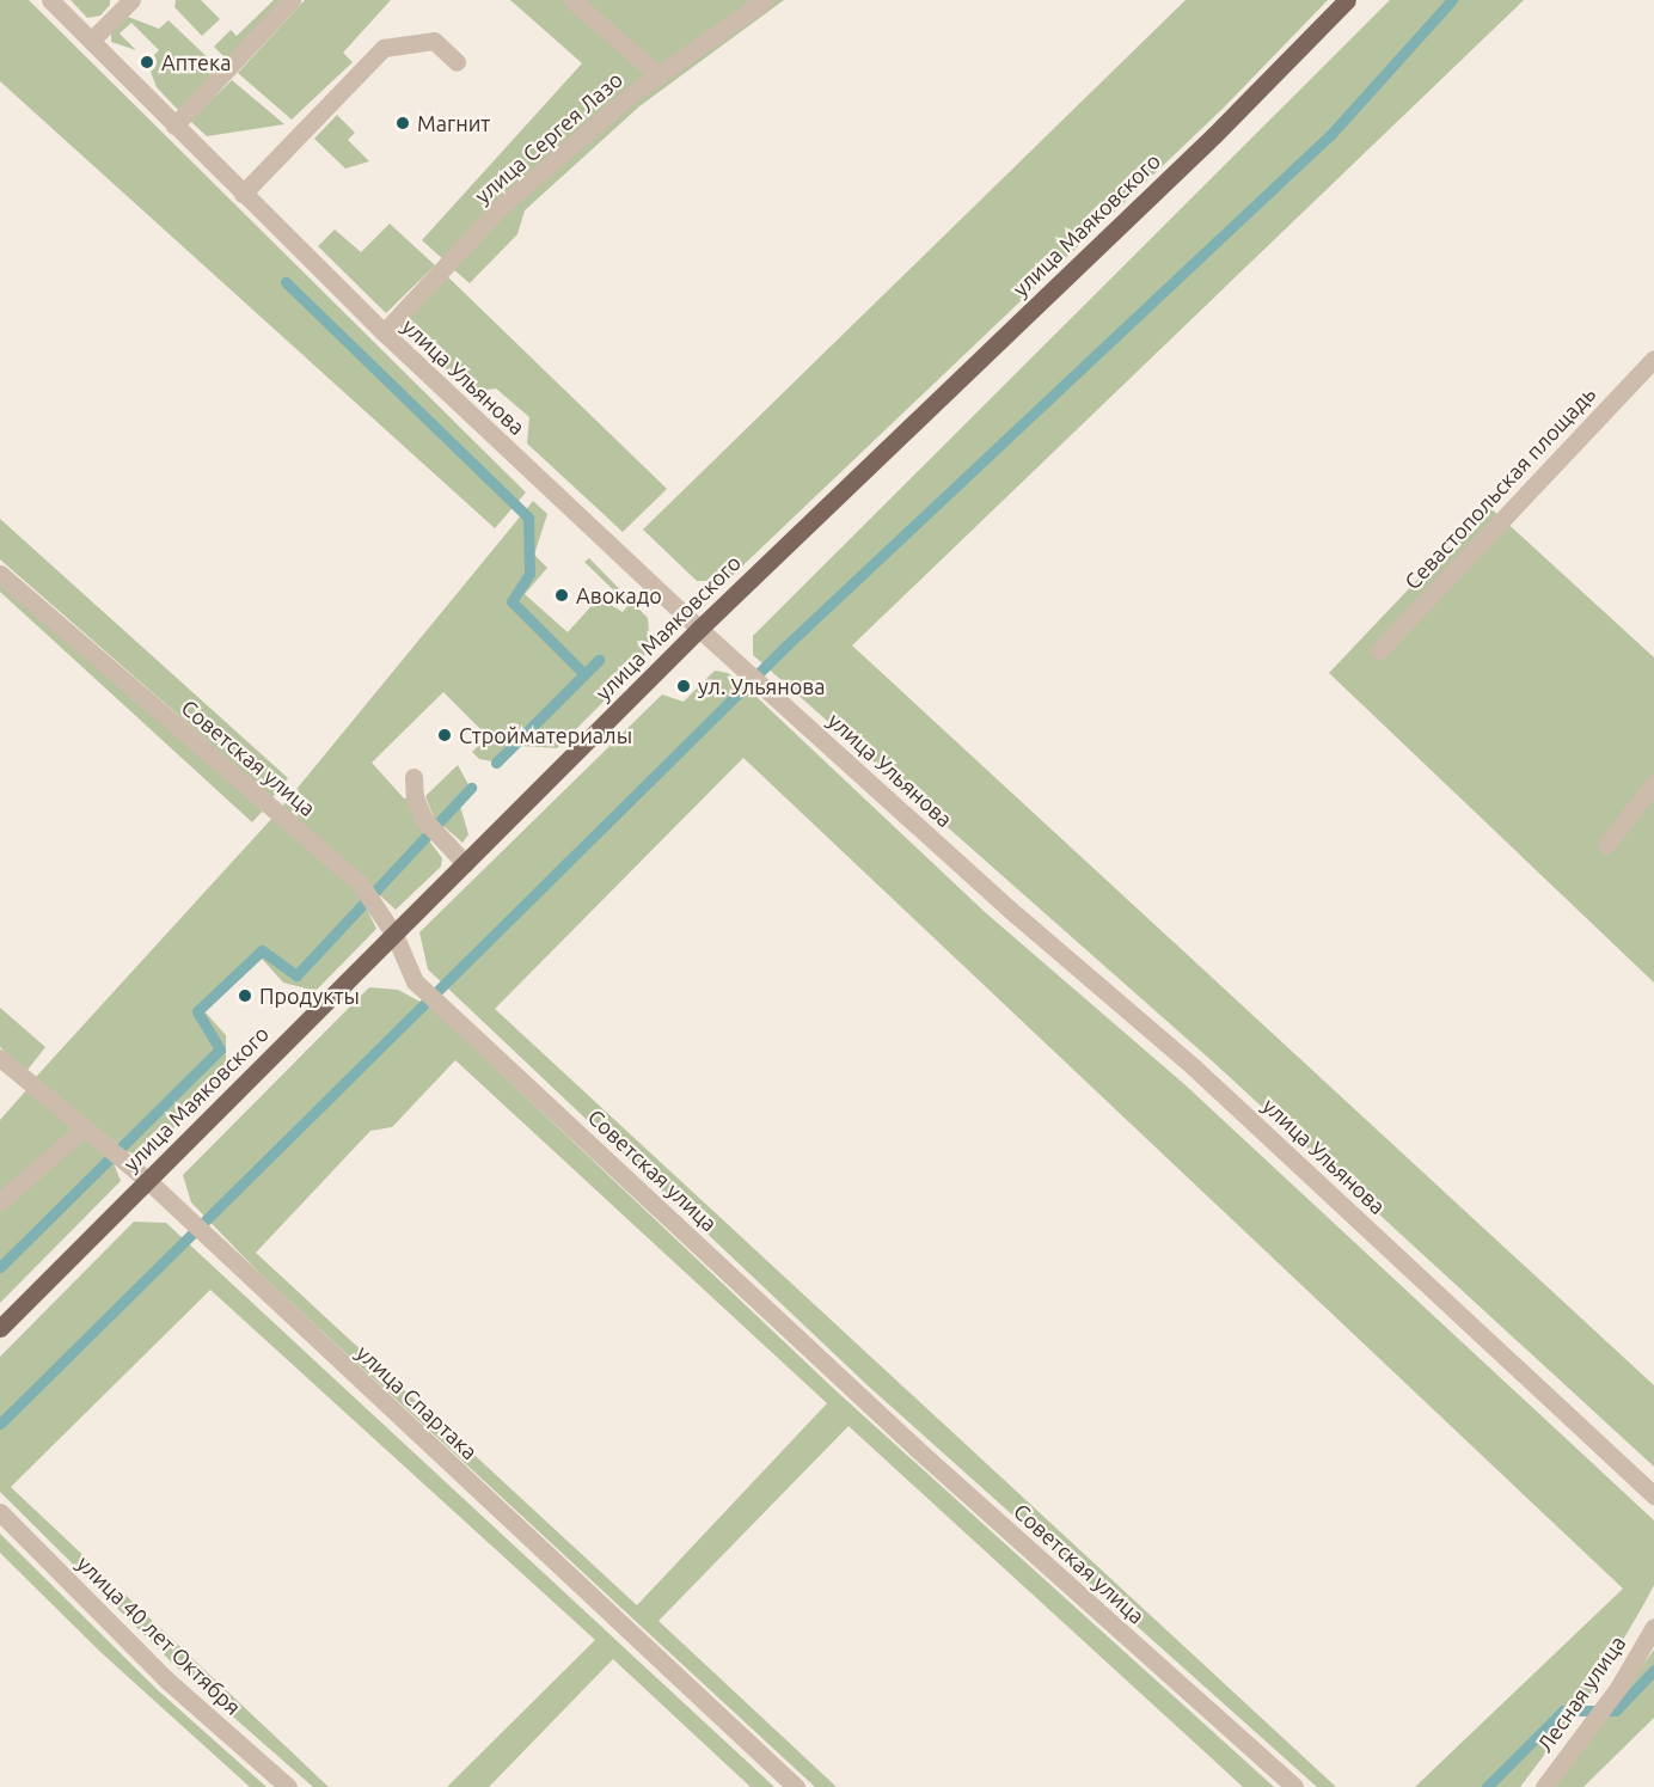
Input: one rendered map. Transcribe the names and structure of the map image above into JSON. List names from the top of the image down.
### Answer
{
  "streets": {
    "main road": ["улица Маяковского"],
    "street": [
      "улица Сергея Лазо",
      "улица Ульянова",
      "Севастопольская площадь",
      "Советская улица",
      "улица Спартака",
      "улица 40 лет Октября",
      "Лесная улица"
    ]
  },
  "crossings": [
    ["улица Сергея Лазо", "улица Ульянова"],
    ["улица Маяковского", "улица Ульянова"],
    ["улица Маяковского", "Советская улица"],
    ["улица Маяковского", "улица Спартака"]
  ],
  "places": [
    "Аптека",
    "Магнит",
    "Авокадо",
    "ул. Ульянова",
    "Стройматериалы",
    "Продукты"
  ]
}
